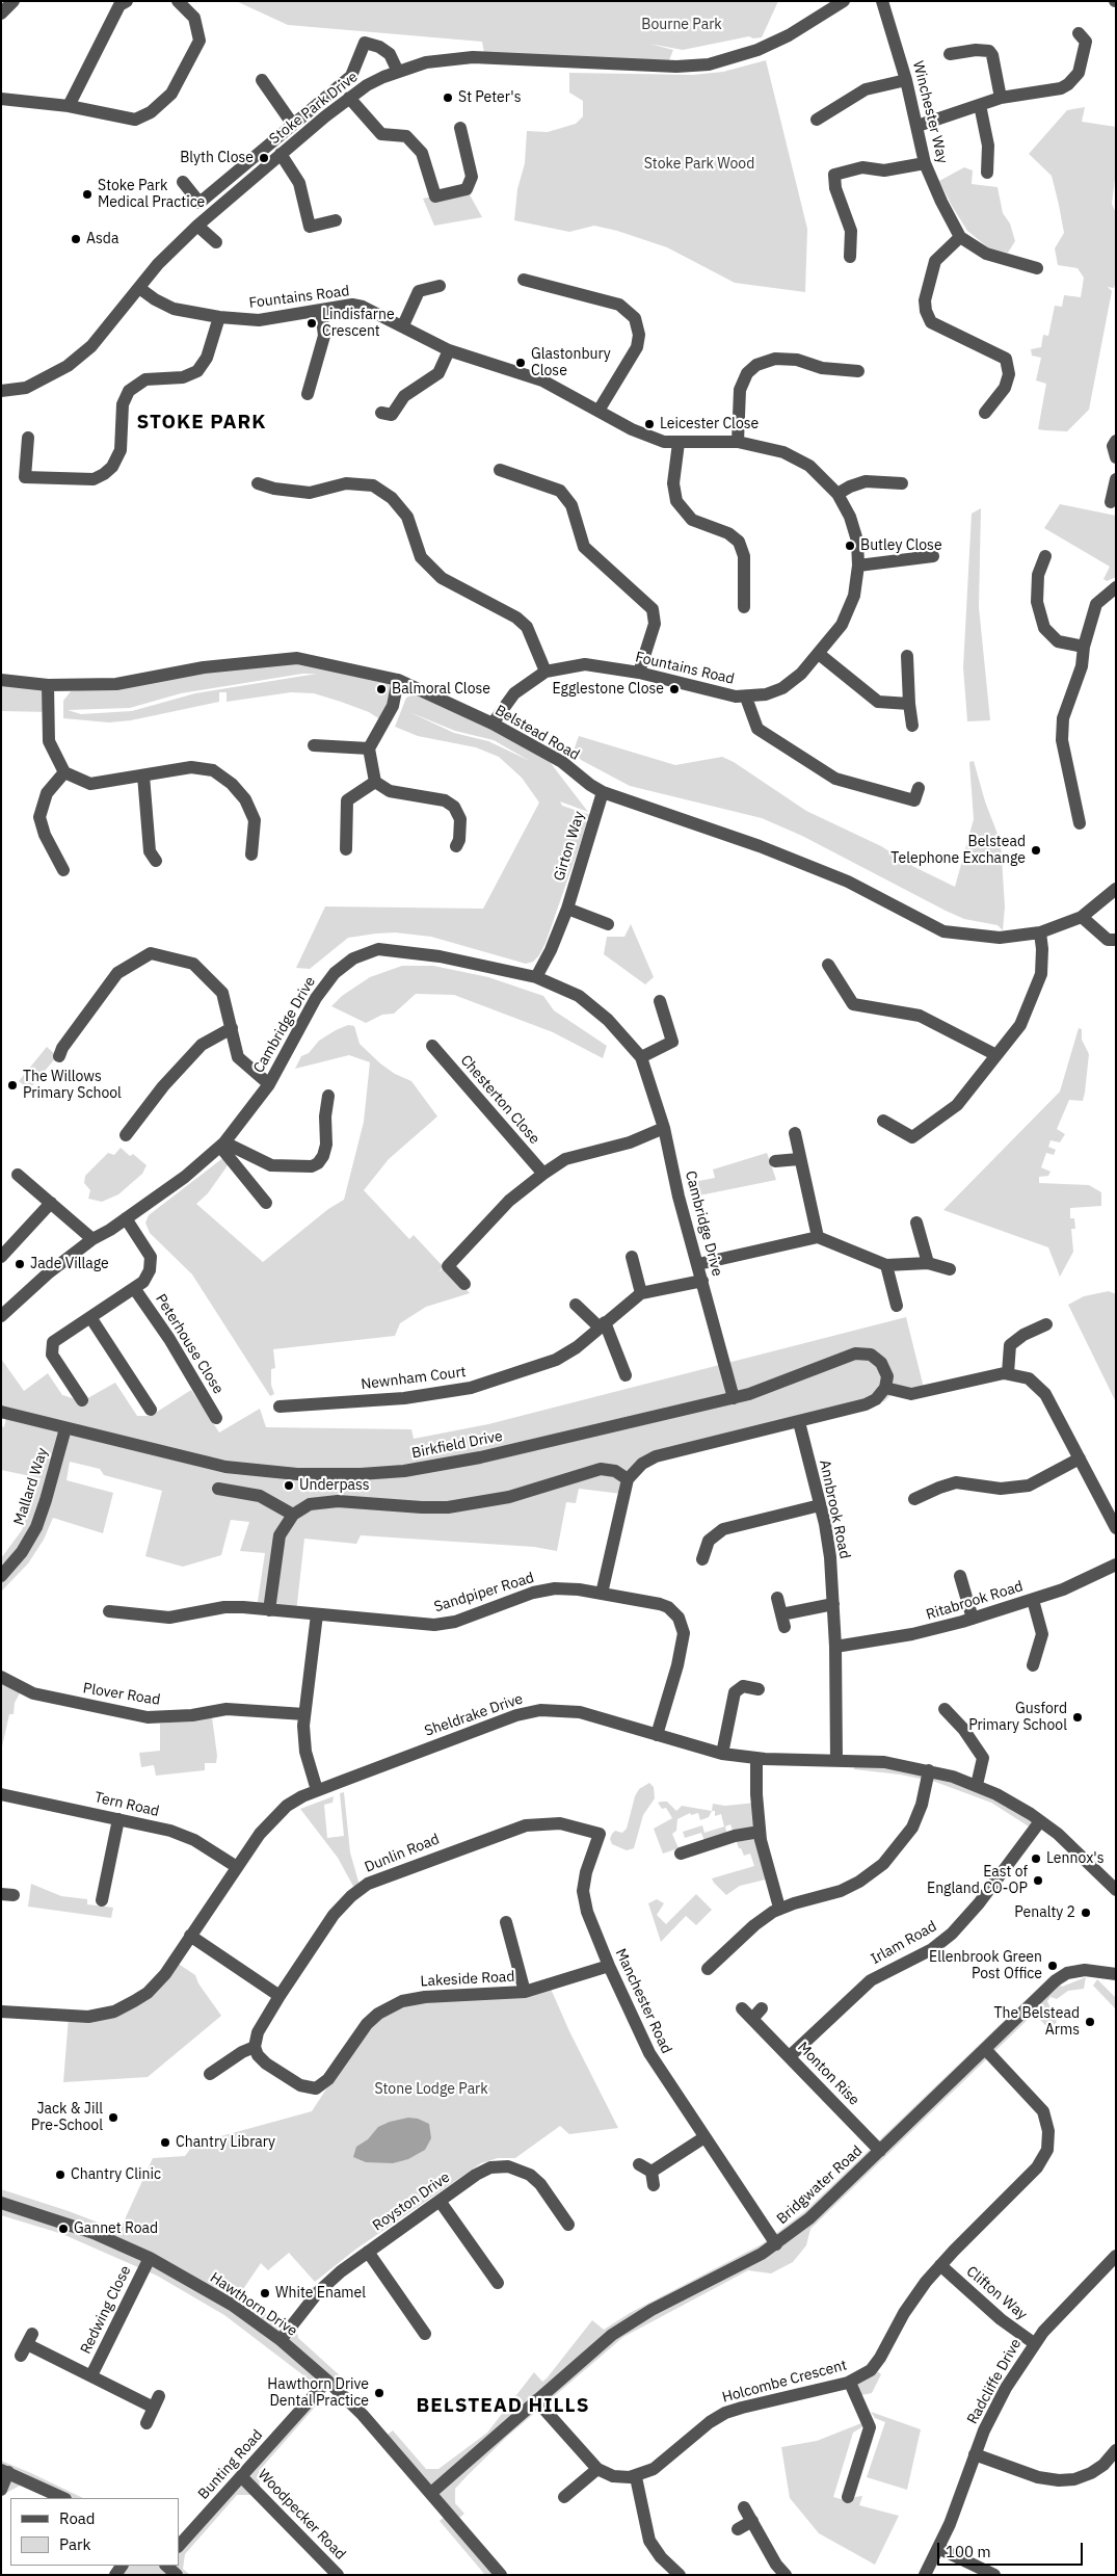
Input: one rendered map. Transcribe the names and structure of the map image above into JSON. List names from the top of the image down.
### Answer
{
  "streets": {
    "street": [
      "Stoke Park Drive",
      "Winchester Way",
      "Fountains Road",
      "Belstead Road",
      "Girton Way",
      "Cambridge Drive",
      "Chesterton Close",
      "Peterhouse Close",
      "Newnham Court",
      "Birkfield Drive",
      "Mallard Way",
      "Annbrook Road",
      "Sandpiper Road",
      "Ritabrook Road",
      "Plover Road",
      "Sheldrake Drive",
      "Tern Road",
      "Dunlin Road",
      "Irlam Road",
      "Lakeside Road",
      "Manchester Road",
      "Monton Rise",
      "Bridgwater Road",
      "Royston Drive",
      "Clifton Way",
      "Hawthorn Drive",
      "Redwing Close",
      "Holcombe Crescent",
      "Radcliffe Drive",
      "Bunting Road",
      "Woodpecker Road"
    ]
  },
  "crossings": [
    ["Stoke Park Drive", "Fountains Road"],
    ["Fountains Road", "Belstead Road"],
    ["Belstead Road", "Girton Way"],
    ["Girton Way", "Cambridge Drive"],
    ["Cambridge Drive", "Peterhouse Close"],
    ["Cambridge Drive", "Newnham Court"],
    ["Cambridge Drive", "Birkfield Drive"],
    ["Birkfield Drive", "Mallard Way"],
    ["Annbrook Road", "Ritabrook Road"],
    ["Annbrook Road", "Sheldrake Drive"],
    ["Sandpiper Road", "Sheldrake Drive"],
    ["Sheldrake Drive", "Tern Road"],
    ["Sheldrake Drive", "Irlam Road"],
    ["Dunlin Road", "Manchester Road"],
    ["Irlam Road", "Monton Rise"],
    ["Lakeside Road", "Manchester Road"],
    ["Manchester Road", "Bridgwater Road"],
    ["Monton Rise", "Bridgwater Road"],
    ["Bridgwater Road", "Hawthorn Drive"],
    ["Bridgwater Road", "Holcombe Crescent"],
    ["Royston Drive", "Hawthorn Drive"],
    ["Clifton Way", "Holcombe Crescent"],
    ["Clifton Way", "Radcliffe Drive"],
    ["Hawthorn Drive", "Redwing Close"],
    ["Hawthorn Drive", "Bunting Road"],
    ["Bunting Road", "Woodpecker Road"]
  ],
  "districts": ["STOKE PARK", "BELSTEAD HILLS"],
  "parks": ["Bourne Park", "Stoke Park Wood", "Stone Lodge Park"],
  "places": [
    "St Peter's",
    "Blyth Close",
    "Stoke Park Medical Practice",
    "Asda",
    "Lindisfarne Crescent",
    "Glastonbury Close",
    "Leicester Close",
    "Butley Close",
    "Balmoral Close",
    "Egglestone Close",
    "Belstead Telephone Exchange",
    "The Willows Primary School",
    "Jade Village",
    "Underpass",
    "Gusford Primary School",
    "Lennox's",
    "East of England CO-OP",
    "Penalty 2",
    "Ellenbrook Green Post Office",
    "The Belstead Arms",
    "Jack & Jill Pre-School",
    "Chantry Library",
    "Chantry Clinic",
    "Gannet Road",
    "White Enamel",
    "Hawthorn Drive Dental Practice"
  ],
  "legend": ["Road", "Park"],
  "scale_bar": "100 m"
}
